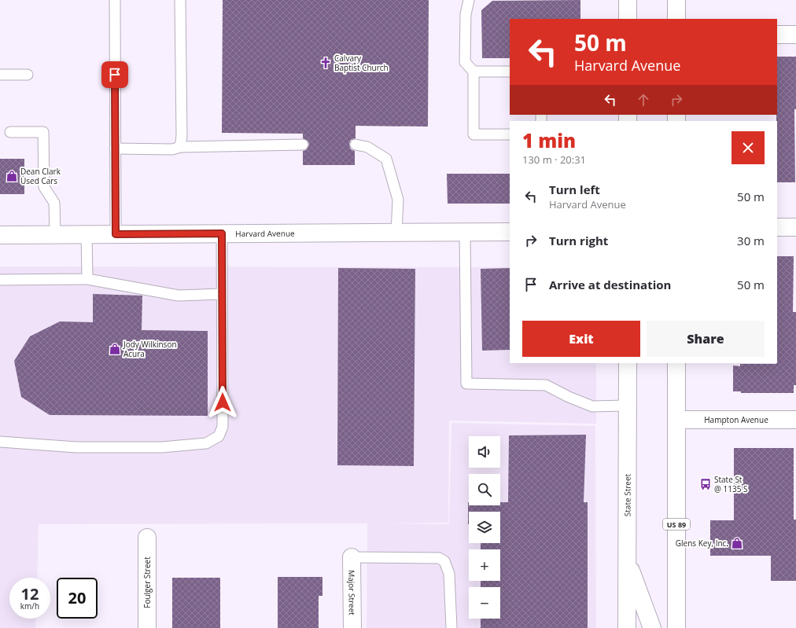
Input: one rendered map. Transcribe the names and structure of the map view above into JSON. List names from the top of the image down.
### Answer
{
  "streets": {
    "street": [
      "Harvard Avenue",
      "Hampton Avenue",
      "State Street",
      "US 89",
      "Foulger Street",
      "Major Street"
    ]
  },
  "crossings": [
    ["Hampton Avenue", "US 89"]
  ],
  "places": {
    "church": ["Calvary Baptist Church"],
    "shop": ["Dean Clark Used Cars", "Jody Wilkinson Acura", "Glens Key, Inc."],
    "bus stop": ["State St @ 1135 S"]
  },
  "page": {
    "turn": ["50 m", "Harvard Avenue"],
    "heading": ["1 min", "130 m · 20:31"],
    "list": [
      {
        "name": "Turn left",
        "note": "Harvard Avenue",
        "value": "50 m"
      },
      {
        "name": "Turn right",
        "value": "30 m"
      },
      {
        "name": "Arrive at destination",
        "value": "50 m"
      }
    ],
    "buttons": ["Exit", "Share"],
    "map_buttons": ["+", "−"],
    "speed": "12 km/h",
    "limit": "20"
  }
}
